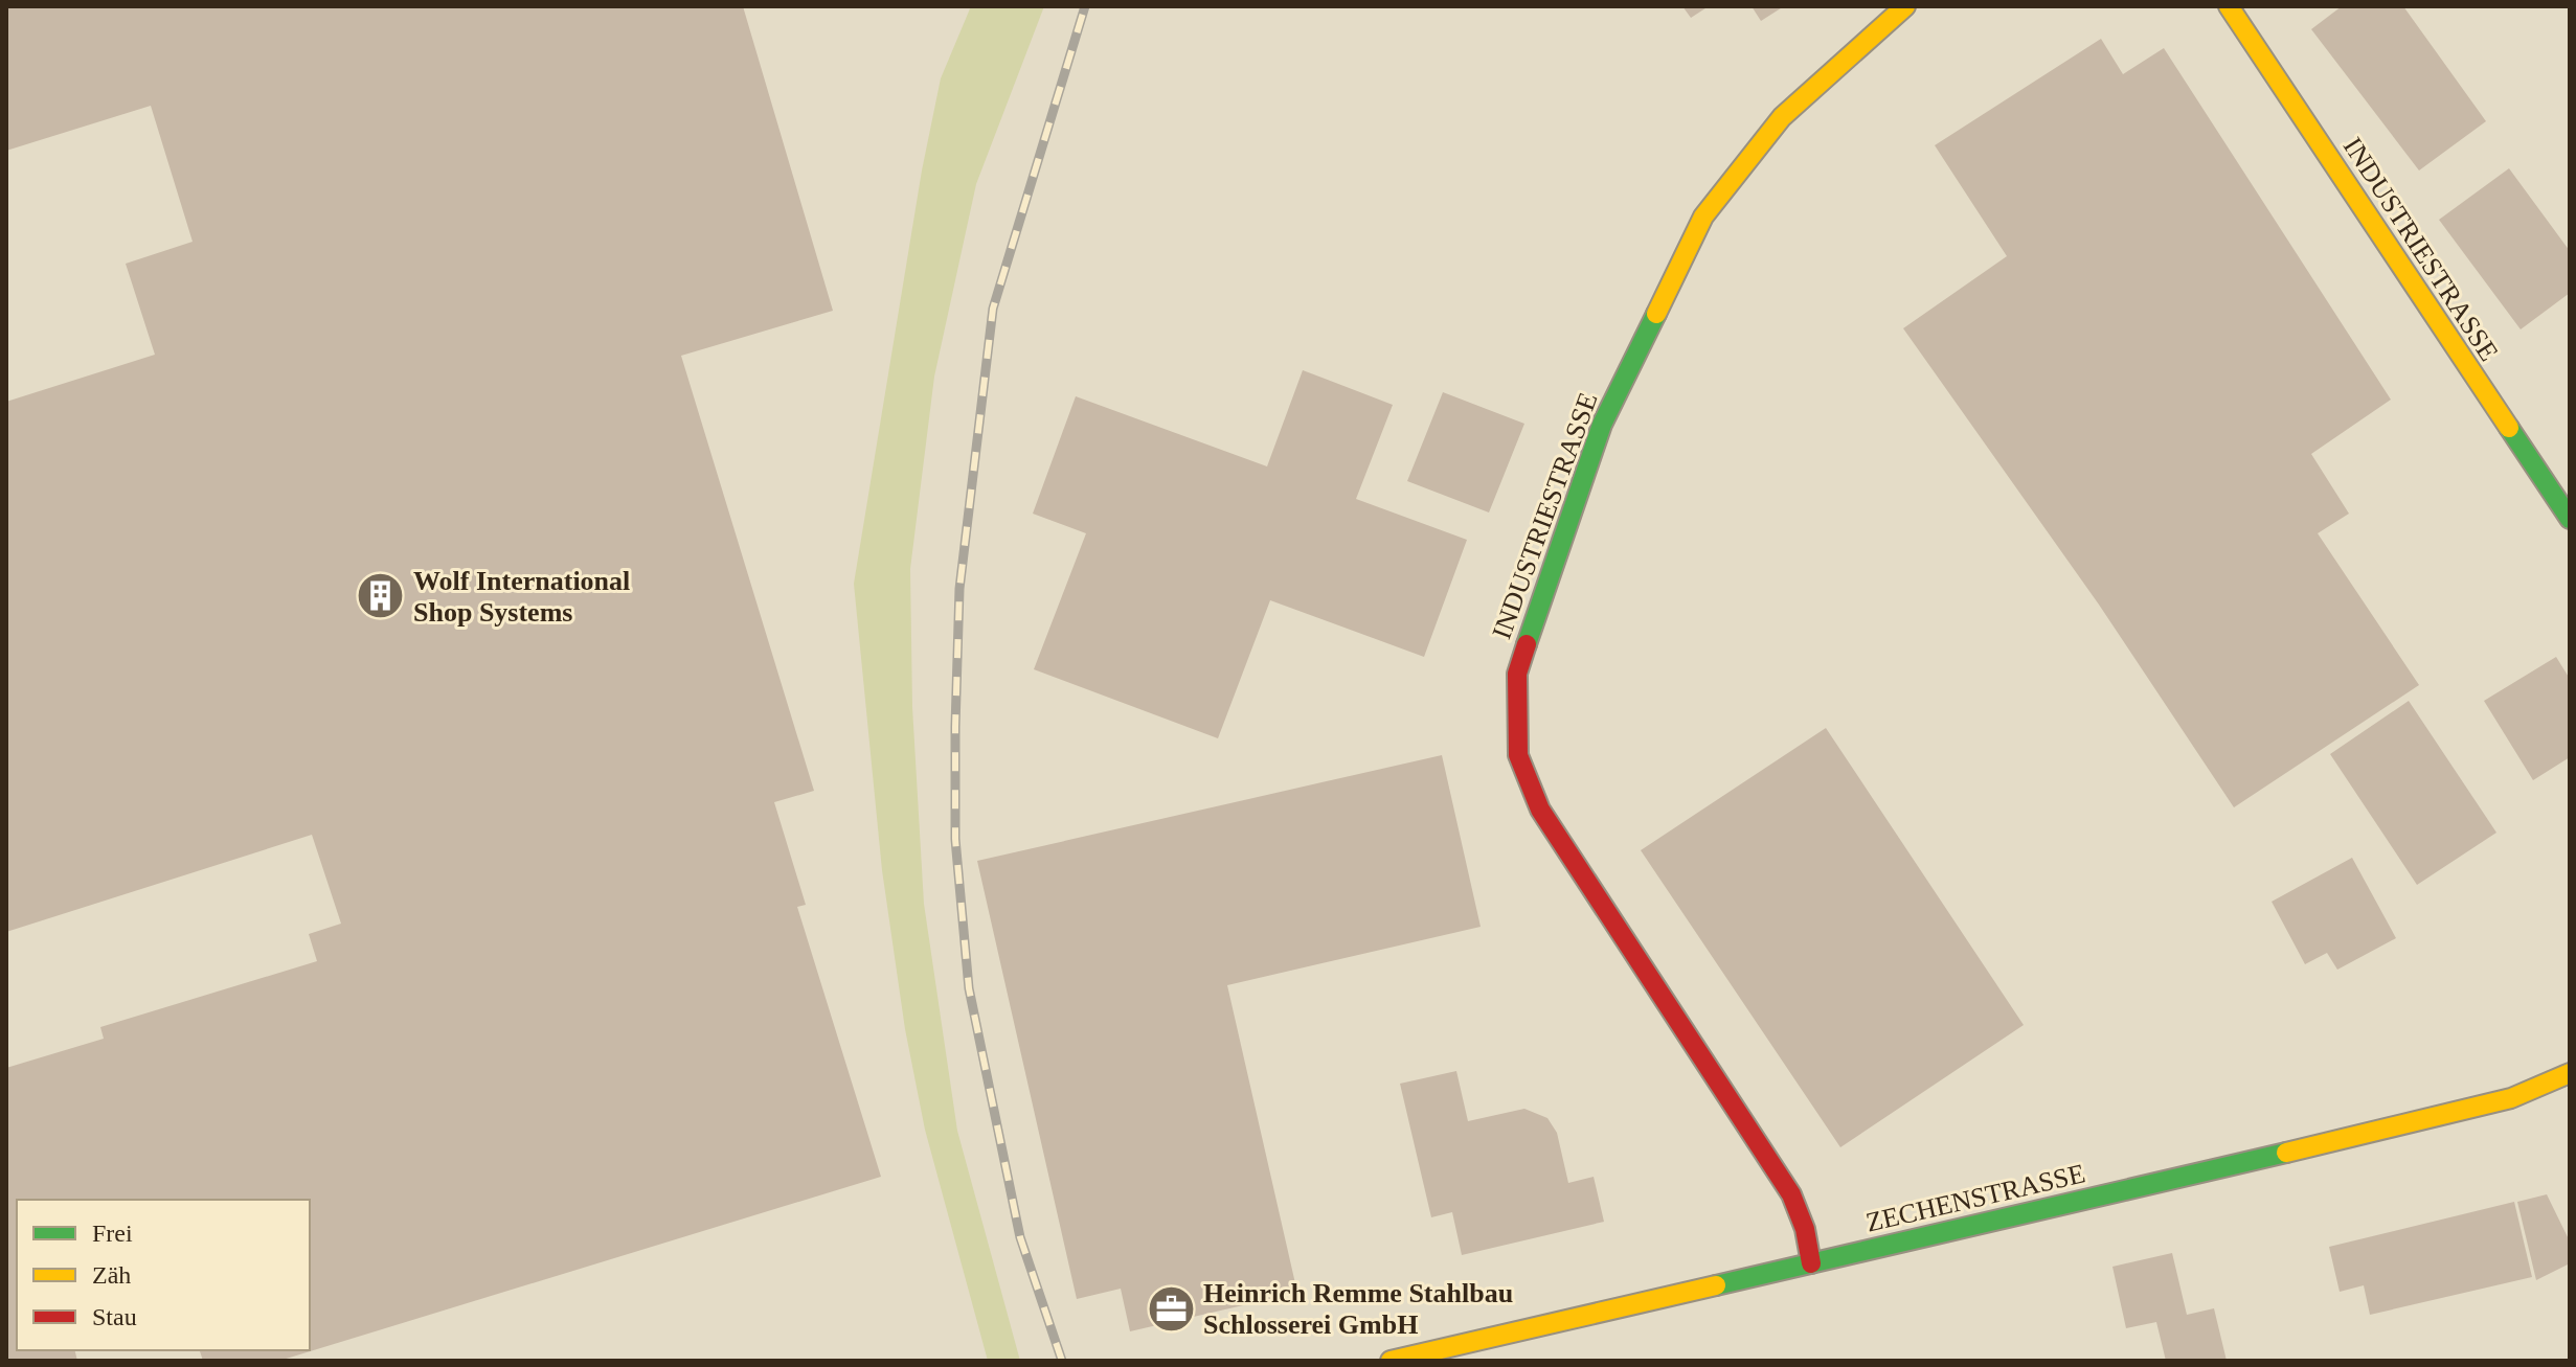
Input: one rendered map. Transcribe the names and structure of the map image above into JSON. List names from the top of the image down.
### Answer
{
  "streets": {
    "street": ["INDUSTRIESTRASSE", "ZECHENSTRASSE"]
  },
  "crossings": [
    ["INDUSTRIESTRASSE", "ZECHENSTRASSE"]
  ],
  "places": {
    "building": ["Wolf International Shop Systems"],
    "office": ["Heinrich Remme Stahlbau Schlosserei GmbH"]
  },
  "legend": ["Frei", "Zäh", "Stau"]
}
